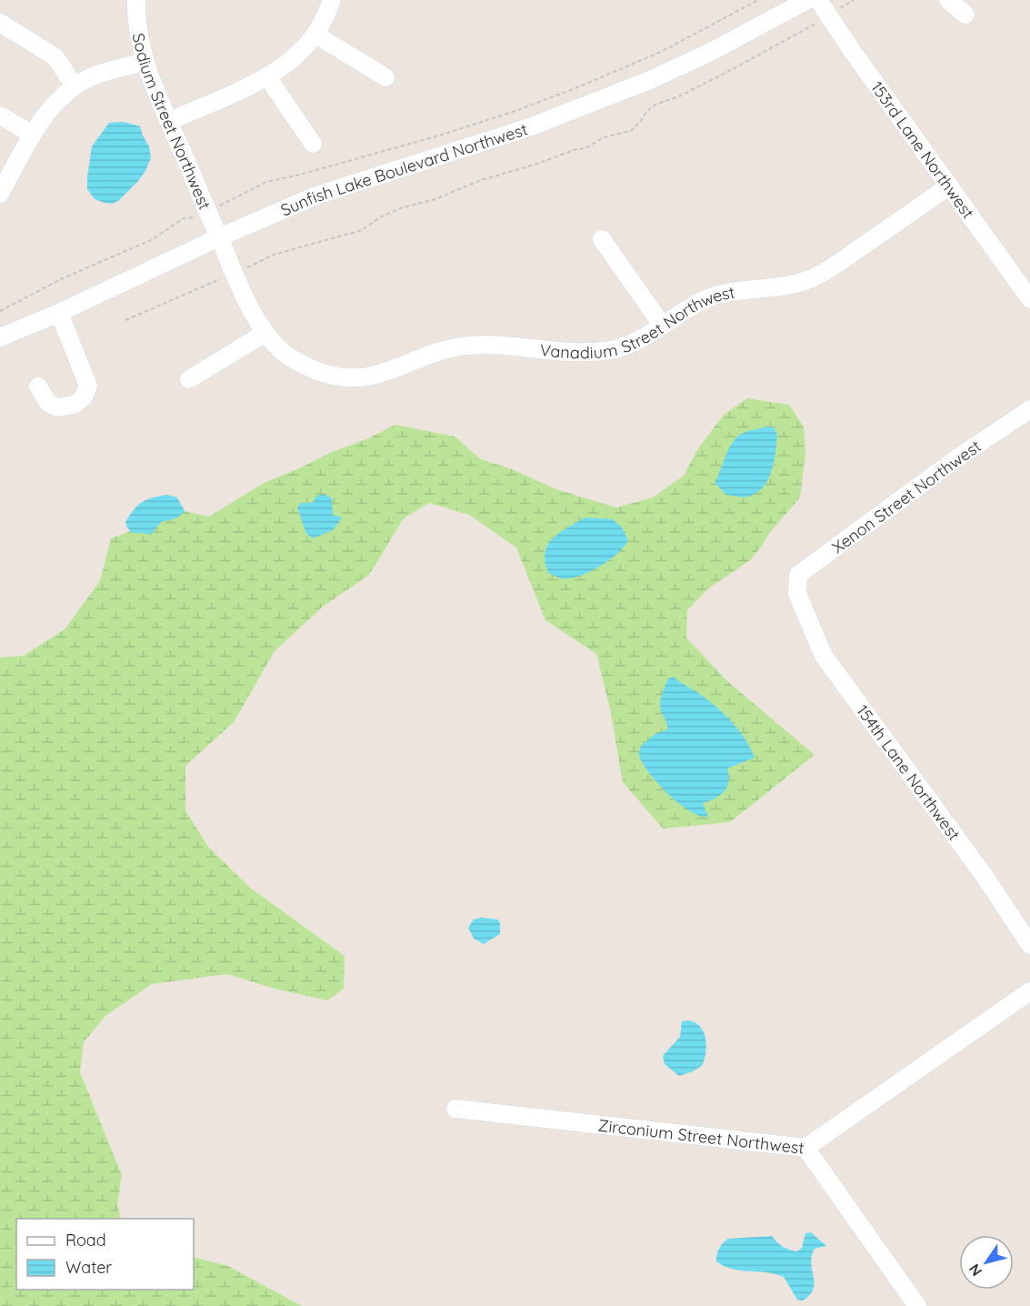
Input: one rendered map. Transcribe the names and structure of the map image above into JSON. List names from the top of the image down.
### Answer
{
  "streets": {
    "street": [
      "Sodium Street Northwest",
      "153rd Lane Northwest",
      "Sunfish Lake Boulevard Northwest",
      "Vanadium Street Northwest",
      "Xenon Street Northwest",
      "154th Lane Northwest",
      "Zirconium Street Northwest"
    ]
  },
  "crossings": [
    ["Sodium Street Northwest", "Sunfish Lake Boulevard Northwest"],
    ["Sodium Street Northwest", "Vanadium Street Northwest"],
    ["153rd Lane Northwest", "Vanadium Street Northwest"],
    ["Xenon Street Northwest", "154th Lane Northwest"]
  ],
  "legend": ["Road", "Water"],
  "north": "bottom left"
}
